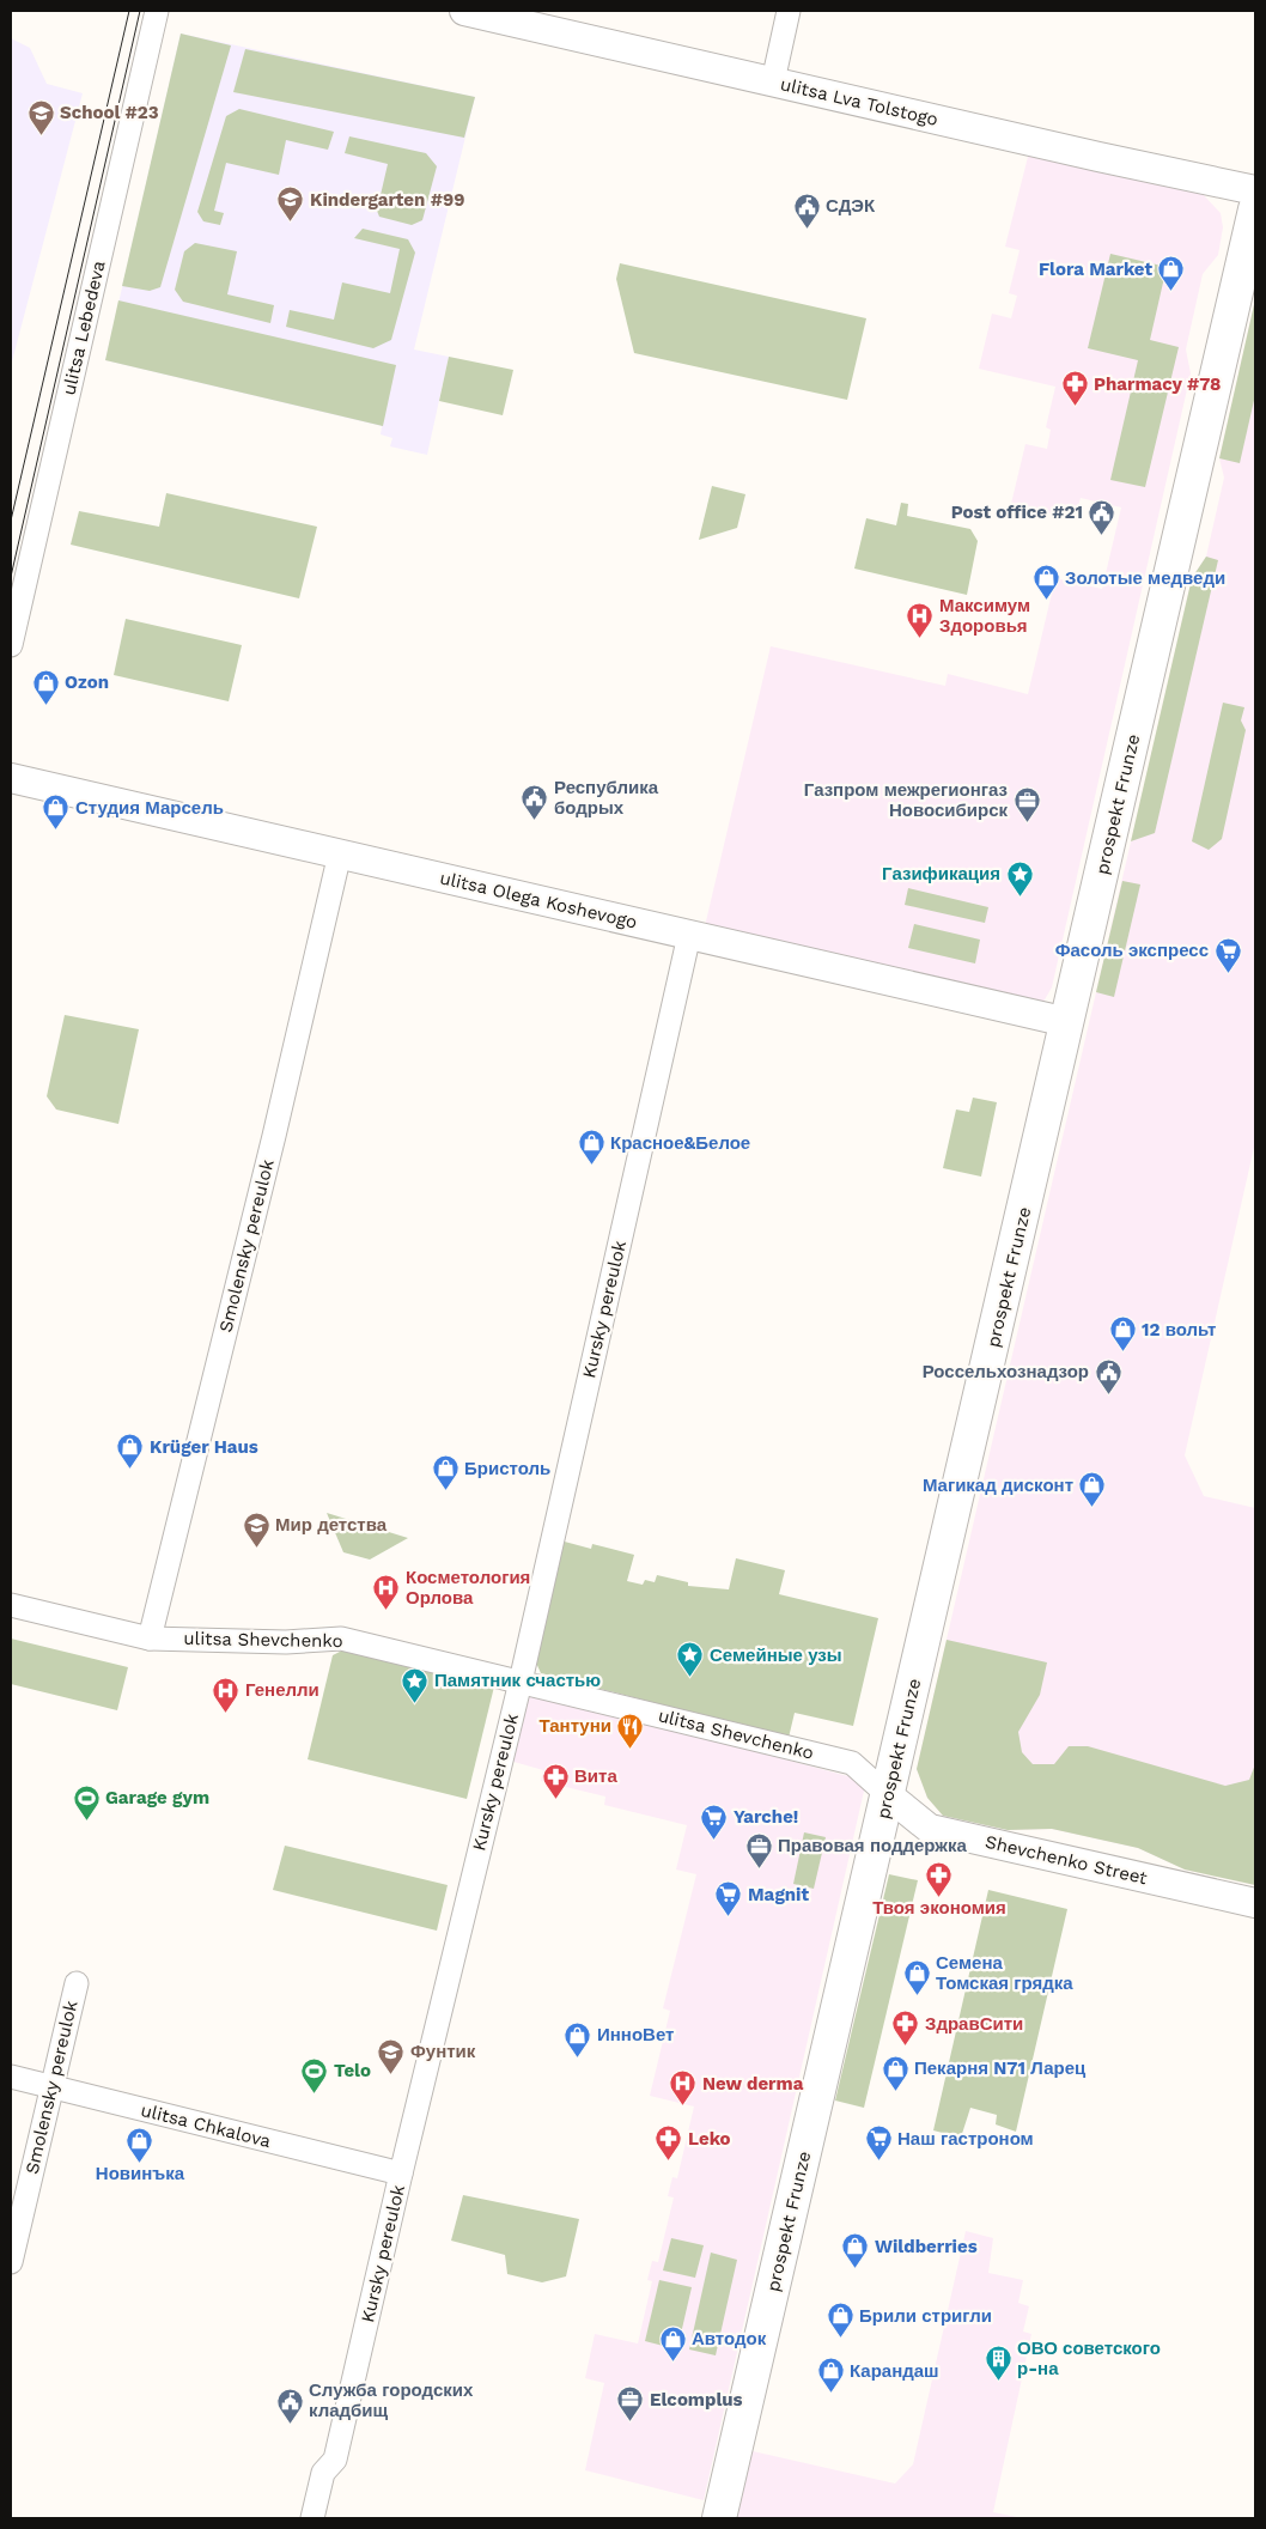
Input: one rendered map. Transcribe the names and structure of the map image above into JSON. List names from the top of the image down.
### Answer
{
  "streets": {
    "main road": ["prospekt Frunze"],
    "street": [
      "ulitsa Lva Tolstogo",
      "ulitsa Lebedeva",
      "ulitsa Olega Koshevogo",
      "Smolensky pereulok",
      "Kursky pereulok",
      "ulitsa Shevchenko",
      "Shevchenko Street",
      "ulitsa Chkalova"
    ]
  },
  "crossings": [
    ["prospekt Frunze", "ulitsa Olega Koshevogo"],
    ["prospekt Frunze", "ulitsa Shevchenko"],
    ["prospekt Frunze", "Shevchenko Street"],
    ["ulitsa Olega Koshevogo", "Smolensky pereulok"],
    ["ulitsa Olega Koshevogo", "Kursky pereulok"],
    ["Smolensky pereulok", "ulitsa Shevchenko"],
    ["Smolensky pereulok", "ulitsa Chkalova"],
    ["Kursky pereulok", "ulitsa Shevchenko"],
    ["Kursky pereulok", "ulitsa Chkalova"],
    ["ulitsa Shevchenko", "Shevchenko Street"]
  ],
  "places": {
    "school or university": [
      "School #23",
      "Kindergarten #99",
      "Мир детства",
      "Фунтик"
    ],
    "public building": [
      "СДЭК",
      "Post office #21",
      "Республика бодрых",
      "Россельхознадзор",
      "Служба городских кладбищ"
    ],
    "shop": [
      "Flora Market",
      "Золотые медведи",
      "Ozon",
      "Студия Марсель",
      "Красное&Белое",
      "12 вольт",
      "Krüger Haus",
      "Бристоль",
      "Магикад дисконт",
      "Семена Томская грядка",
      "ИнноВет",
      "Пекарня N71 Ларец",
      "Новинъка",
      "Wildberries",
      "Брили стригли",
      "Автодок",
      "Карандаш"
    ],
    "pharmacy": [
      "Pharmacy #78",
      "Вита",
      "Твоя экономия",
      "ЗдравСити",
      "Leko"
    ],
    "hospital": [
      "Максимум Здоровья",
      "Косметология Орлова",
      "Генелли",
      "New derma"
    ],
    "office": ["Газпром межрегионгаз Новосибирск", "Правовая поддержка", "Elcomplus"],
    "place": ["Газификация", "Семейные узы", "Памятник счастью"],
    "supermarket": [
      "Фасоль экспресс",
      "Yarche!",
      "Magnit",
      "Наш гастроном"
    ],
    "restaurant": ["Тантуни"],
    "sports": ["Garage gym", "Telo"],
    "building": ["ОВО советского р-на"]
  }
}
